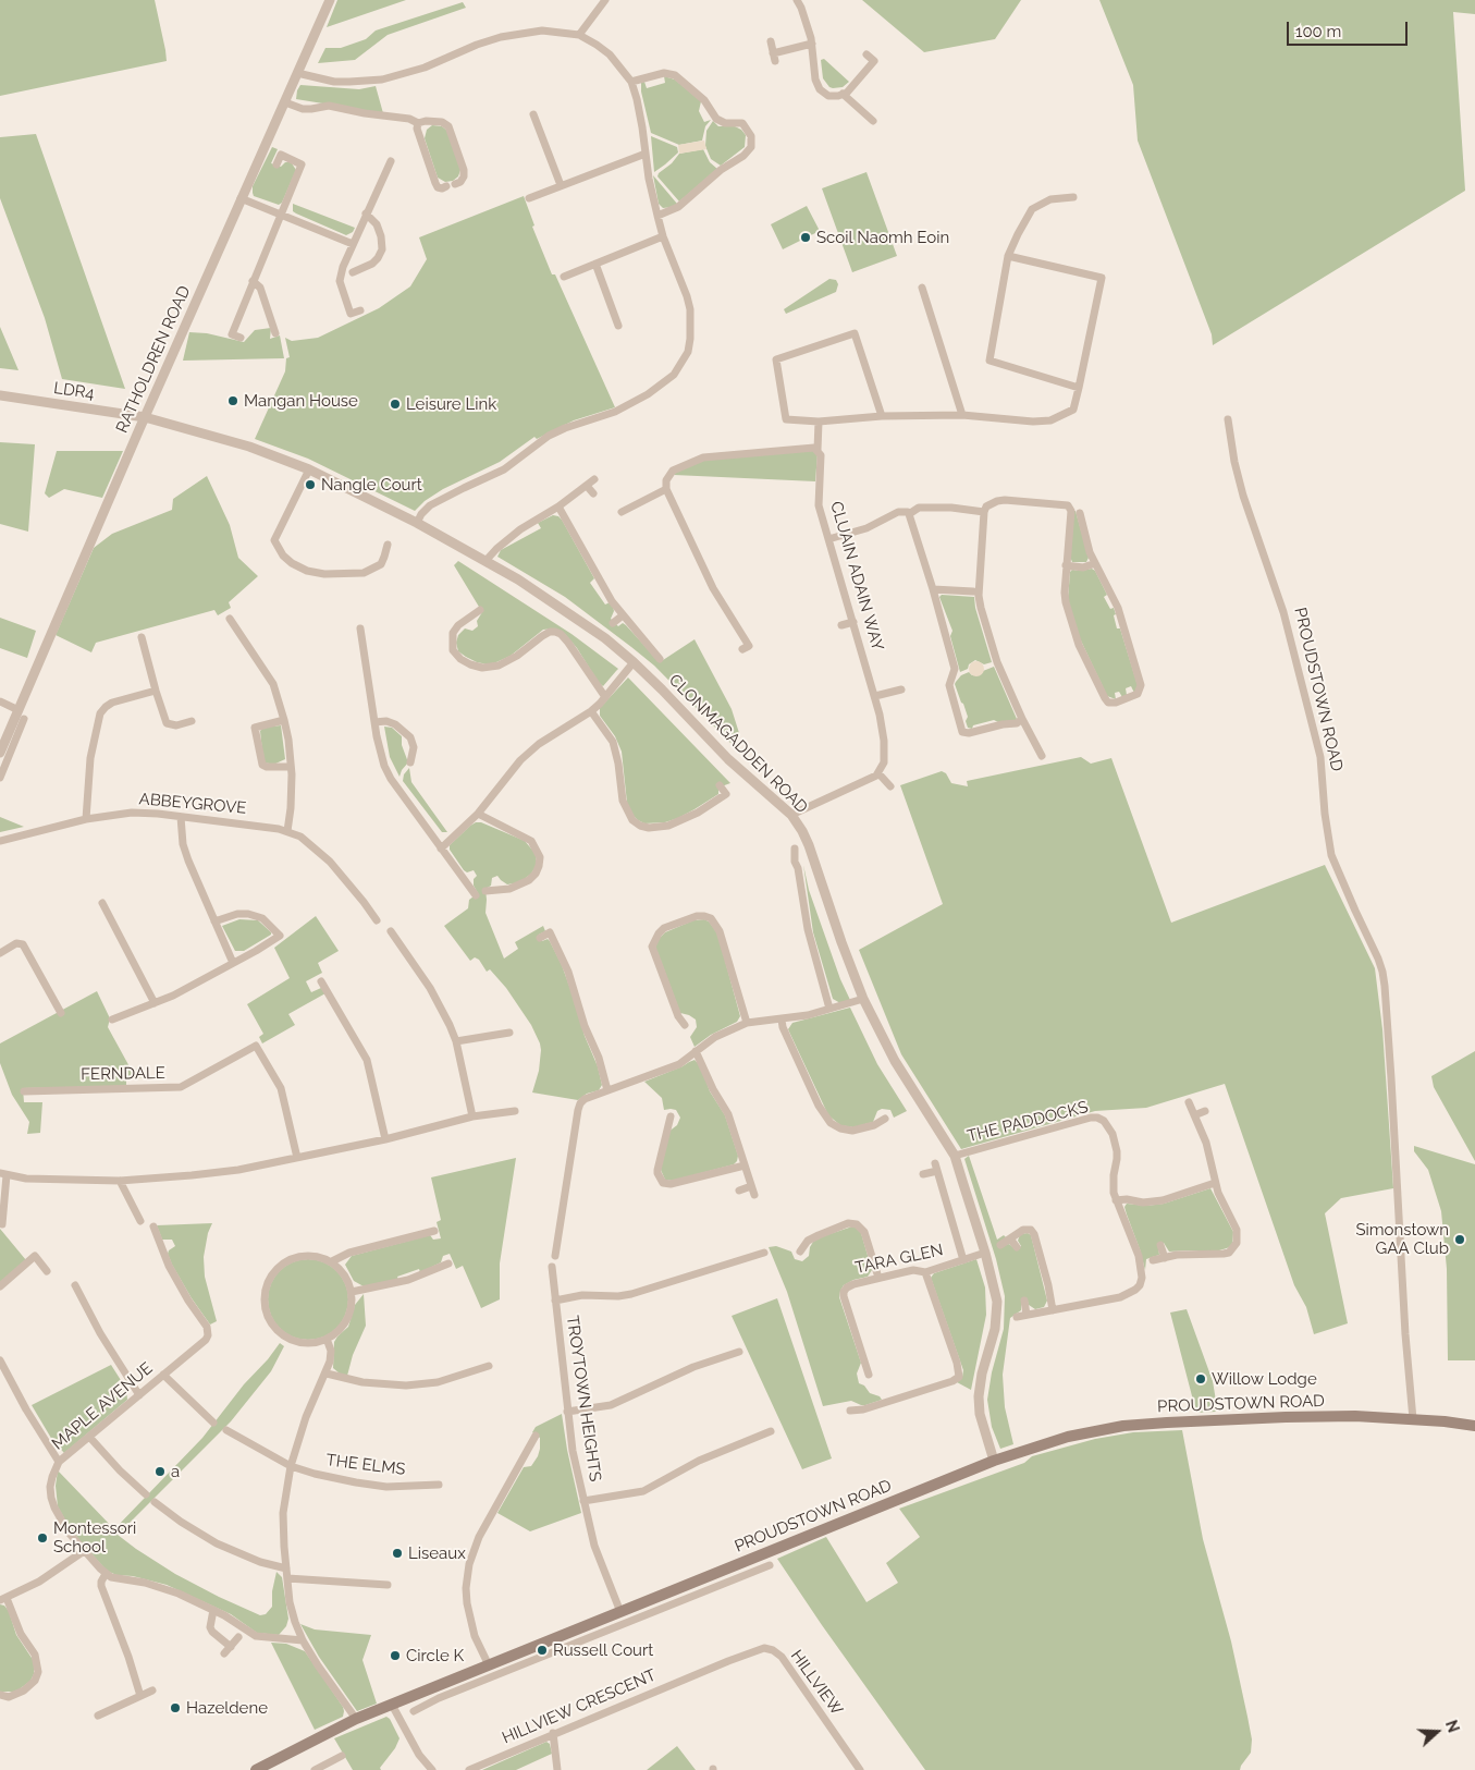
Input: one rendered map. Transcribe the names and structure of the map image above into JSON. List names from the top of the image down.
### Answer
{
  "streets": {
    "main road": ["PROUDSTOWN ROAD"],
    "street": [
      "RATHOLDREN ROAD",
      "LDR4",
      "CLUAIN ADAIN WAY",
      "CLONMAGADDEN ROAD",
      "ABBEYGROVE",
      "FERNDALE",
      "THE PADDOCKS",
      "TARA GLEN",
      "TROYTOWN HEIGHTS",
      "MAPLE AVENUE",
      "THE ELMS",
      "HILLVIEW",
      "HILLVIEW CRESCENT"
    ]
  },
  "crossings": [
    ["RATHOLDREN ROAD", "LDR4"],
    ["RATHOLDREN ROAD", "CLONMAGADDEN ROAD"],
    ["LDR4", "CLONMAGADDEN ROAD"],
    ["PROUDSTOWN ROAD", "CLONMAGADDEN ROAD"],
    ["PROUDSTOWN ROAD", "TROYTOWN HEIGHTS"],
    ["CLONMAGADDEN ROAD", "THE PADDOCKS"],
    ["CLONMAGADDEN ROAD", "TARA GLEN"],
    ["HILLVIEW", "HILLVIEW CRESCENT"]
  ],
  "places": [
    "Scoil Naomh Eoin",
    "Mangan House",
    "Leisure Link",
    "Nangle Court",
    "Simonstown GAA Club",
    "Willow Lodge",
    "a",
    "Montessori School",
    "Liseaux",
    "Russell Court",
    "Circle K",
    "Hazeldene"
  ],
  "scale_bar": "100 m",
  "north": "right"
}
